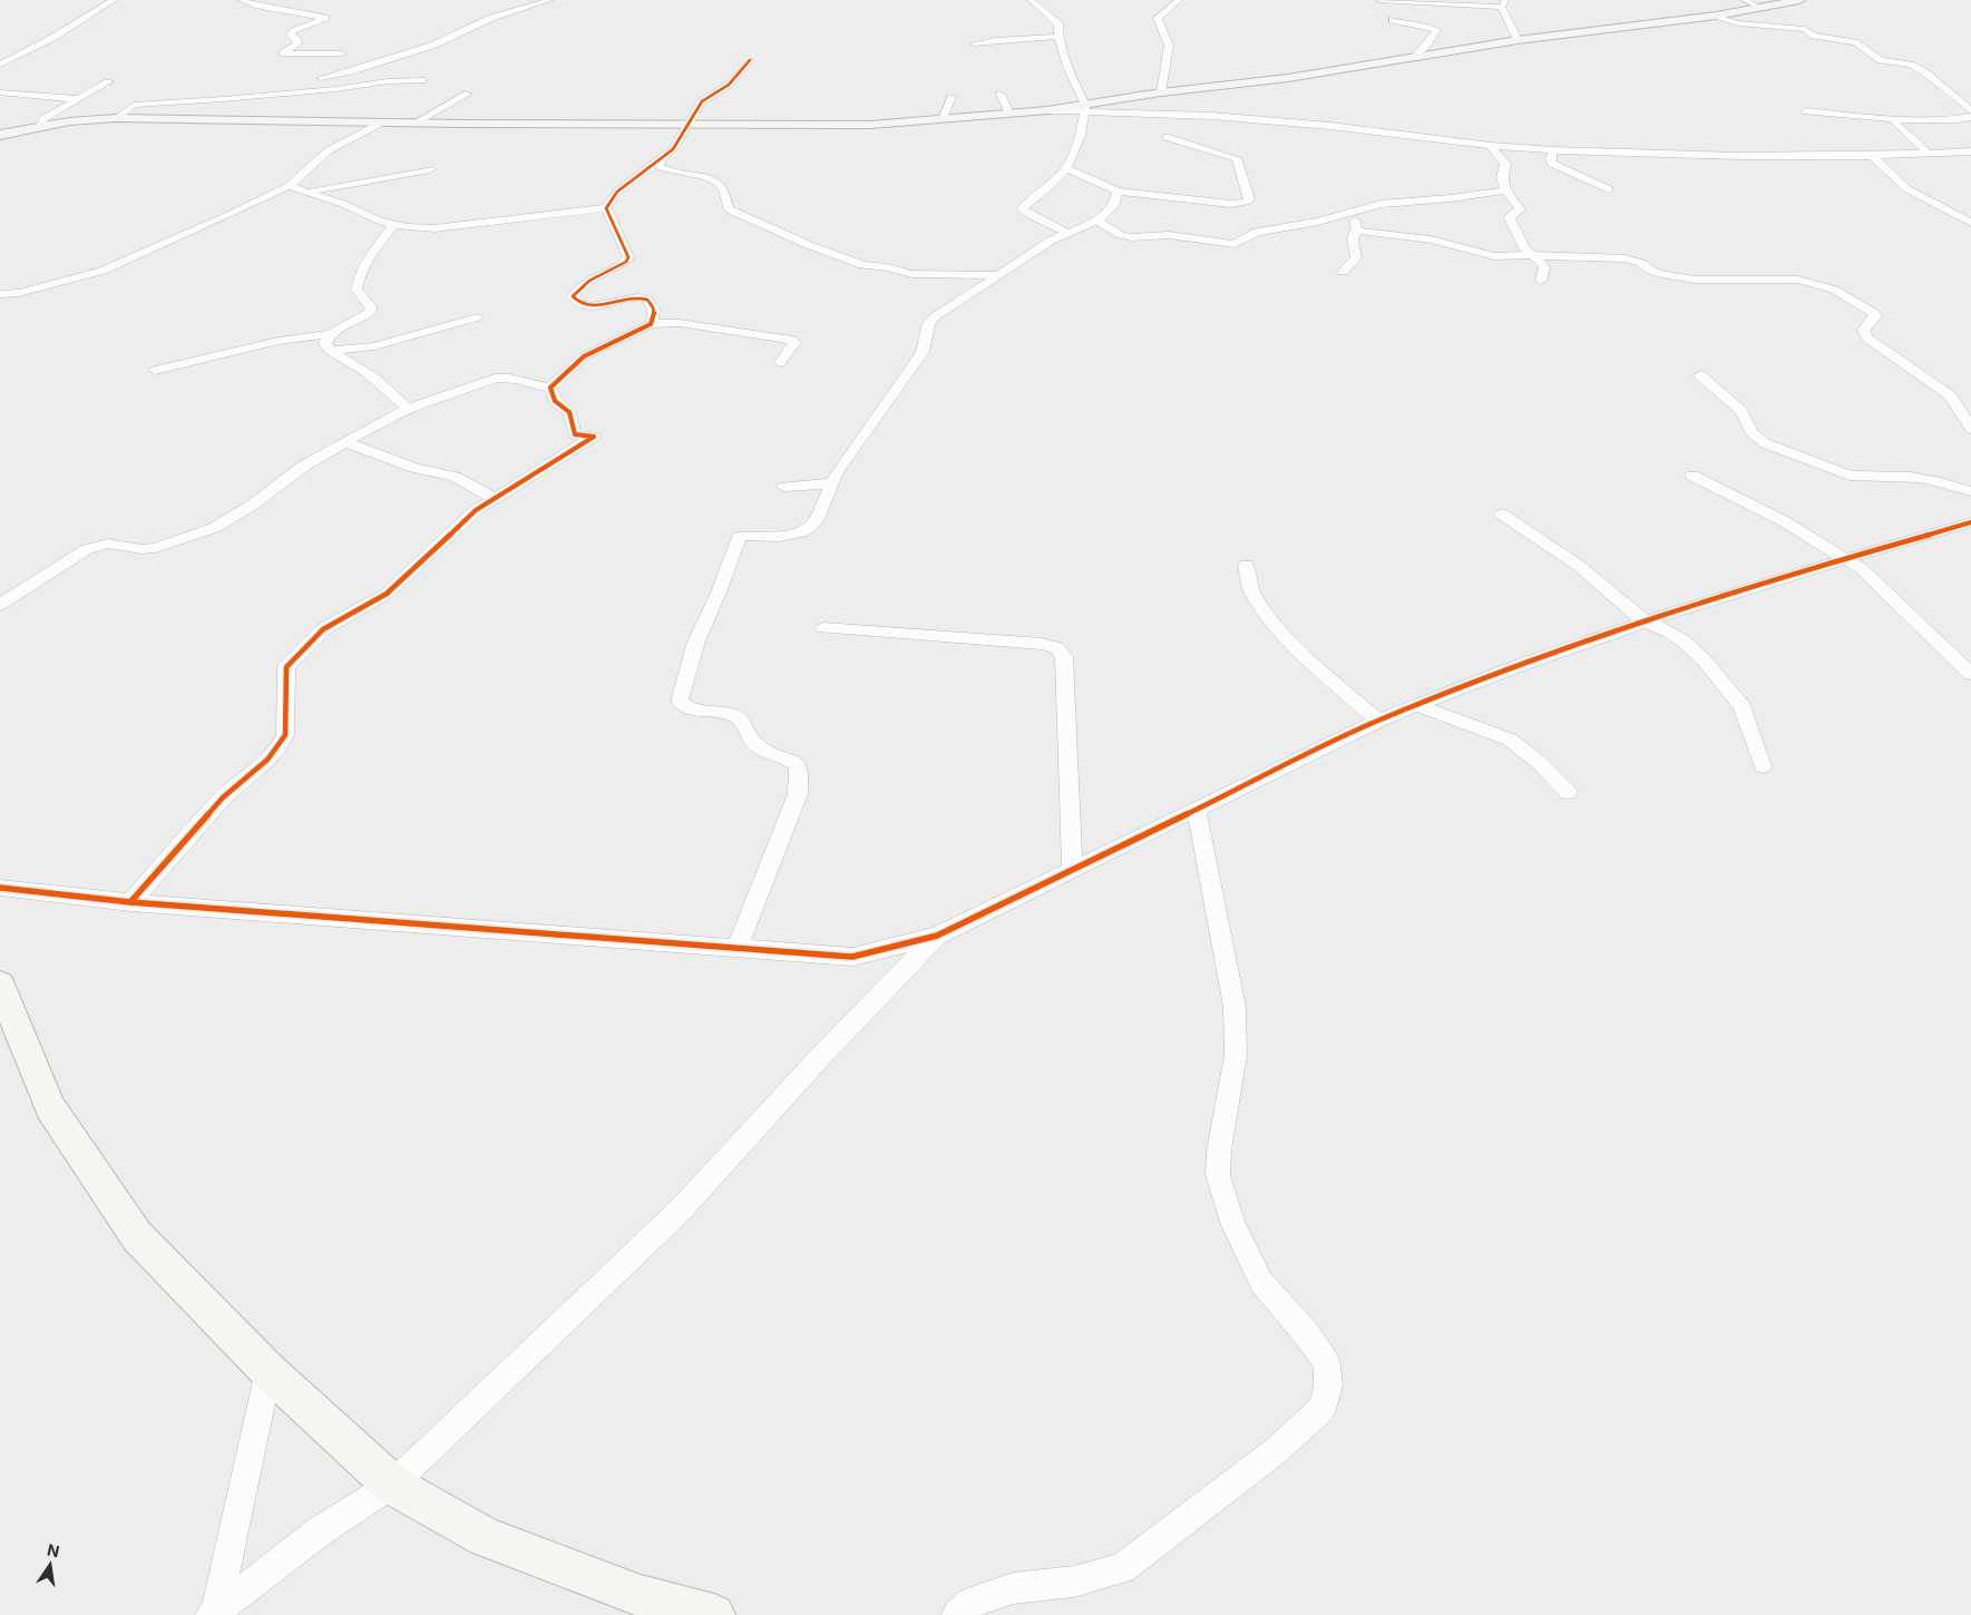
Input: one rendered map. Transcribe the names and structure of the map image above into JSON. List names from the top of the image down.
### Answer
{
  "north": "top"
}
